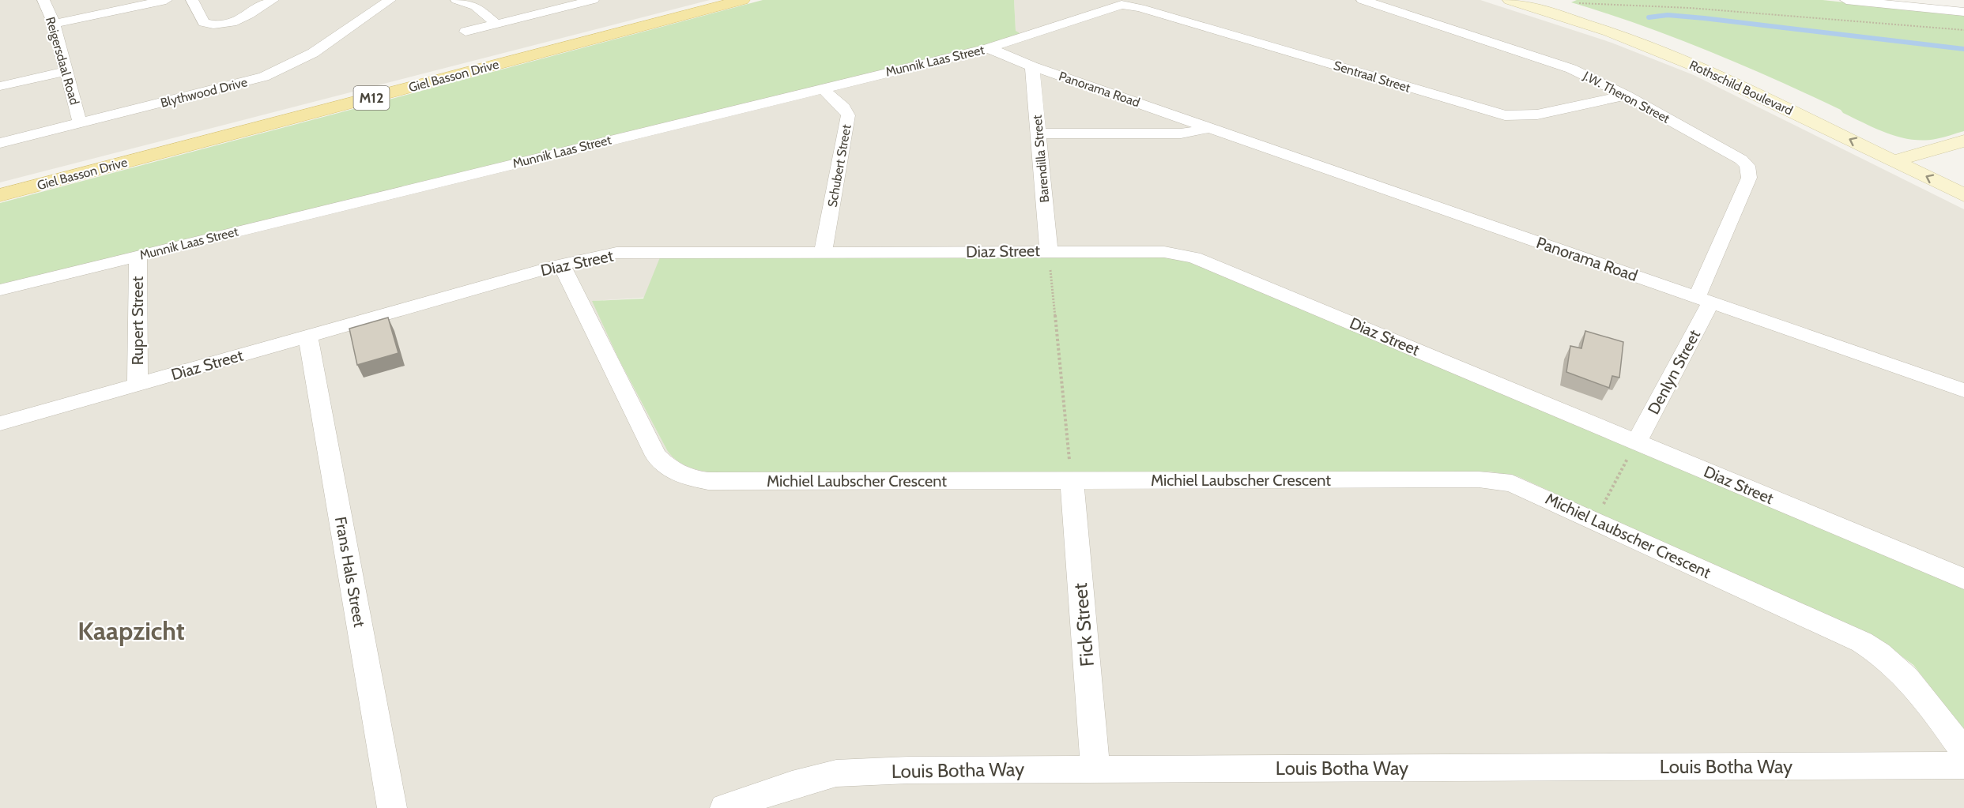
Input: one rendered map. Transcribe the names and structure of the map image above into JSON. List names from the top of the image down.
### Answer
{
  "streets": {
    "main road": ["Giel Basson Drive", "M12"],
    "street": [
      "Reigersdaal Road",
      "Munnik Laas Street",
      "Sentraal Street",
      "Rothschild Boulevard",
      "Panorama Road",
      "Blythwood Drive",
      "J.W. Theron Street",
      "Barendilla Street",
      "Schubert Street",
      "Diaz Street",
      "Rupert Street",
      "Denlyn Street",
      "Michiel Laubscher Crescent",
      "Frans Hals Street",
      "Fick Street",
      "Louis Botha Way"
    ]
  },
  "crossings": [
    ["Reigersdaal Road", "Blythwood Drive"],
    ["Munnik Laas Street", "Sentraal Street"],
    ["Munnik Laas Street", "Panorama Road"],
    ["Munnik Laas Street", "Schubert Street"],
    ["Munnik Laas Street", "Rupert Street"],
    ["Sentraal Street", "J.W. Theron Street"],
    ["Panorama Road", "J.W. Theron Street"],
    ["Panorama Road", "Barendilla Street"],
    ["Panorama Road", "Denlyn Street"],
    ["J.W. Theron Street", "Denlyn Street"],
    ["Barendilla Street", "Diaz Street"],
    ["Schubert Street", "Diaz Street"],
    ["Diaz Street", "Rupert Street"],
    ["Diaz Street", "Denlyn Street"],
    ["Diaz Street", "Michiel Laubscher Crescent"],
    ["Diaz Street", "Frans Hals Street"],
    ["Michiel Laubscher Crescent", "Fick Street"],
    ["Fick Street", "Louis Botha Way"]
  ],
  "districts": ["Kaapzicht"]
}
